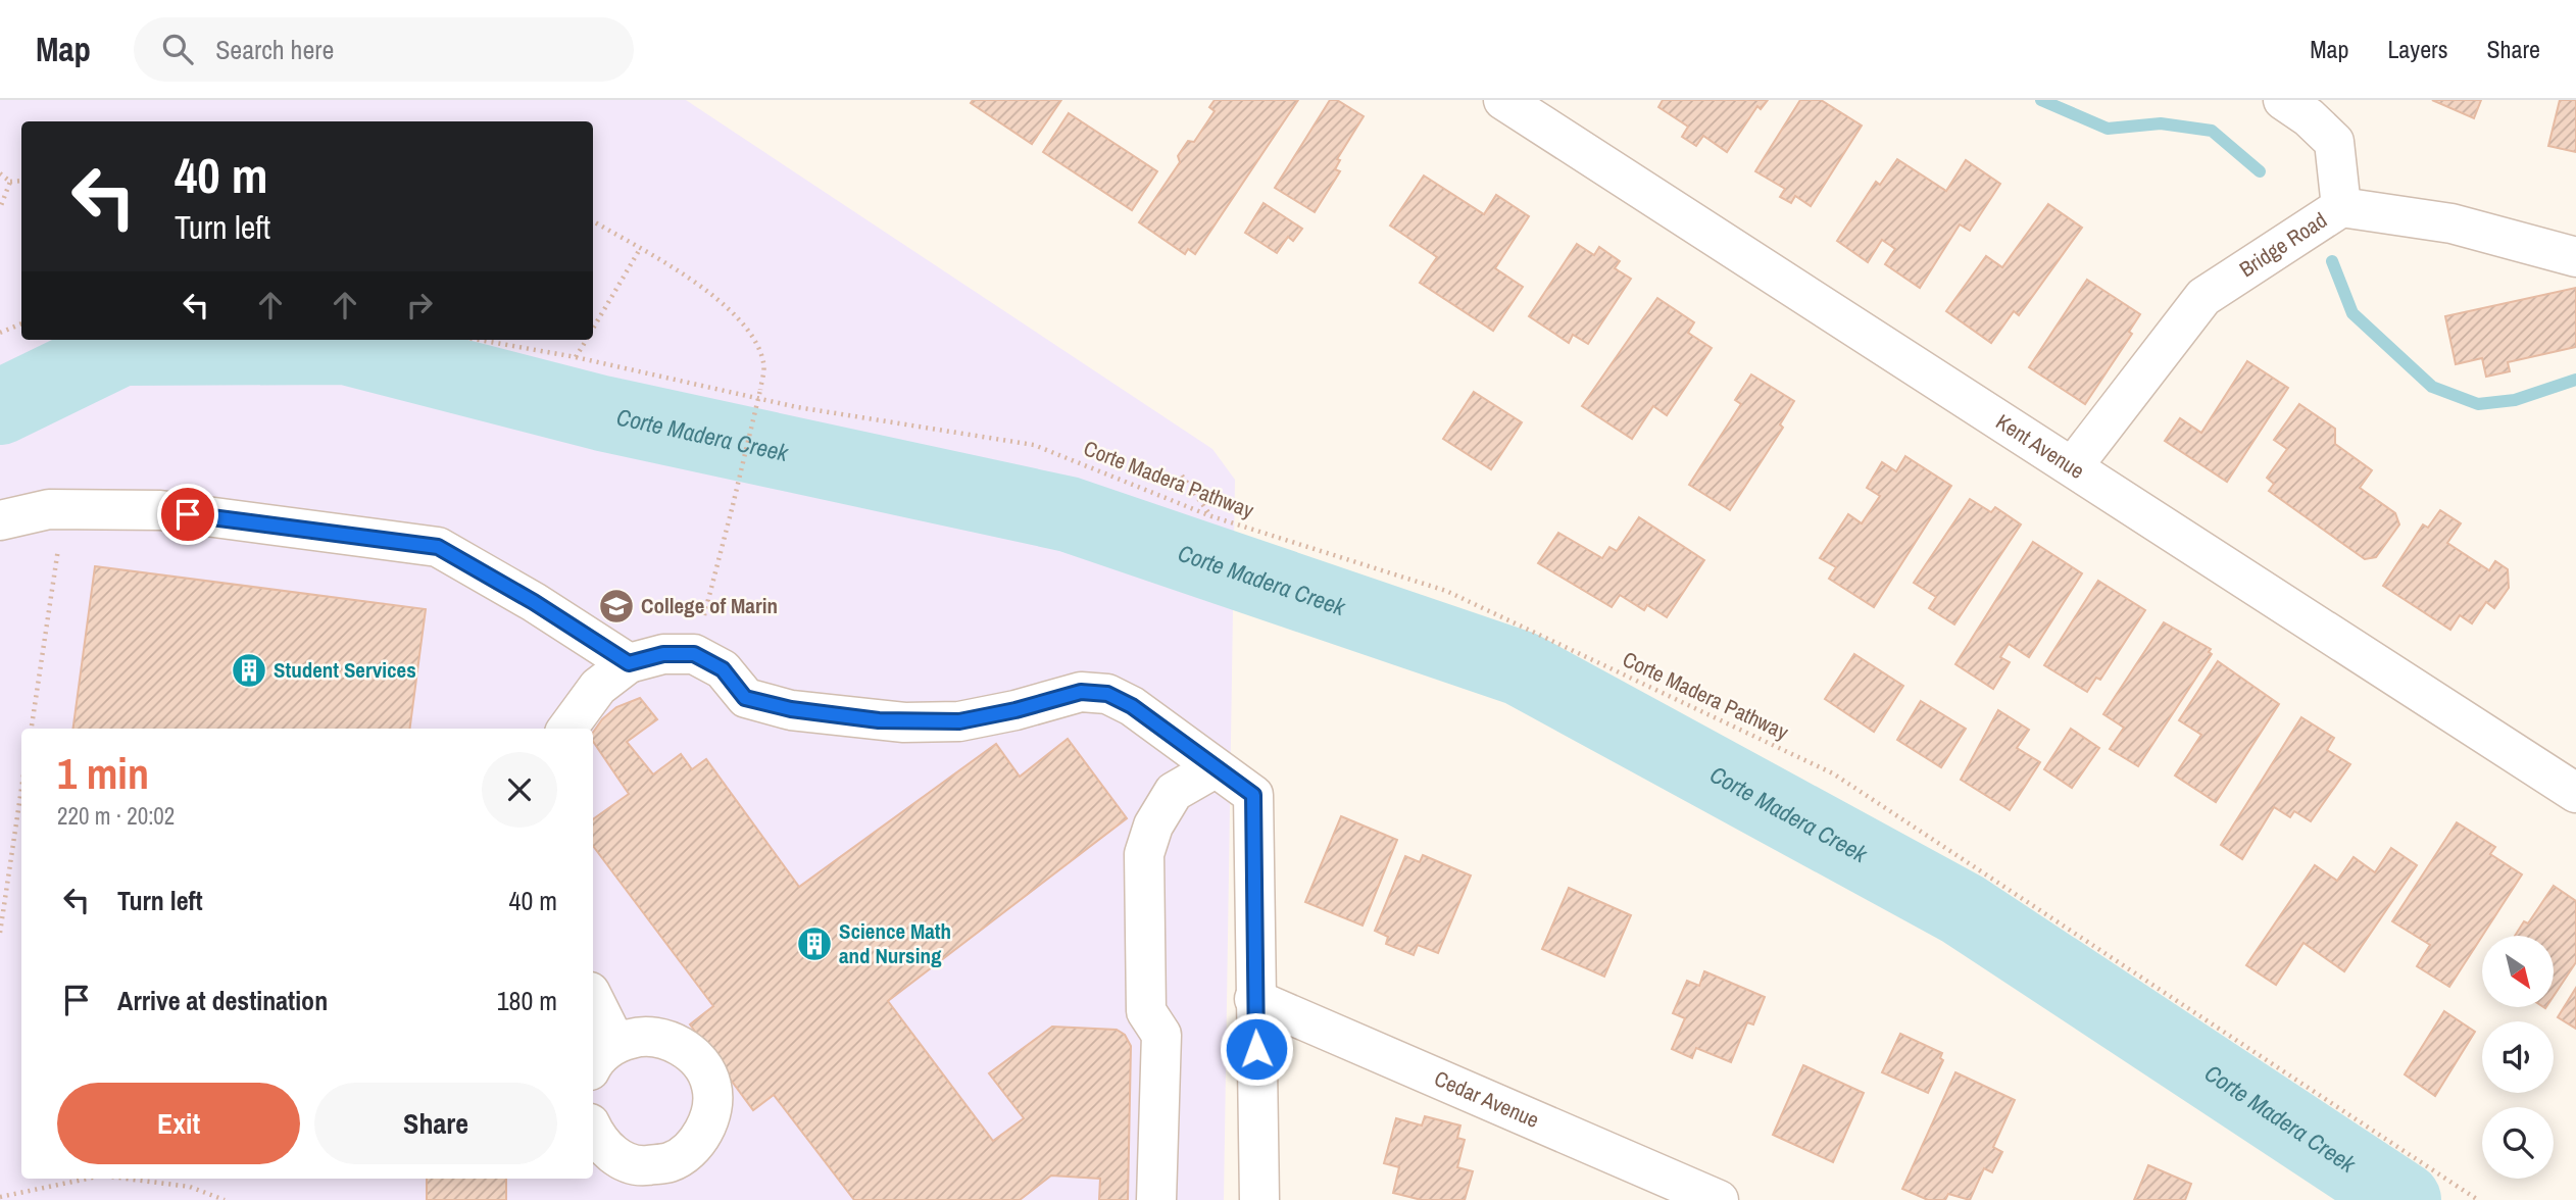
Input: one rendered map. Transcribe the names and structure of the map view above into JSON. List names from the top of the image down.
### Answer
{
  "streets": {
    "street": ["Bridge Road", "Kent Avenue", "Cedar Avenue"],
    "path": ["Corte Madera Pathway"]
  },
  "crossings": [
    ["Bridge Road", "Kent Avenue"]
  ],
  "water": ["Corte Madera Creek"],
  "places": {
    "school or university": ["College of Marin"],
    "building": ["Student Services", "Science Math and Nursing"]
  },
  "north": "bottom right",
  "page": {
    "header": "Map",
    "search": "Search here",
    "nav": ["Map", "Layers", "Share"],
    "turn": ["40 m", "Turn left"],
    "heading": ["1 min", "220 m · 20:02"],
    "list": [
      {
        "name": "Turn left",
        "value": "40 m"
      },
      {
        "name": "Arrive at destination",
        "value": "180 m"
      }
    ],
    "buttons": ["Exit", "Share"]
  }
}
